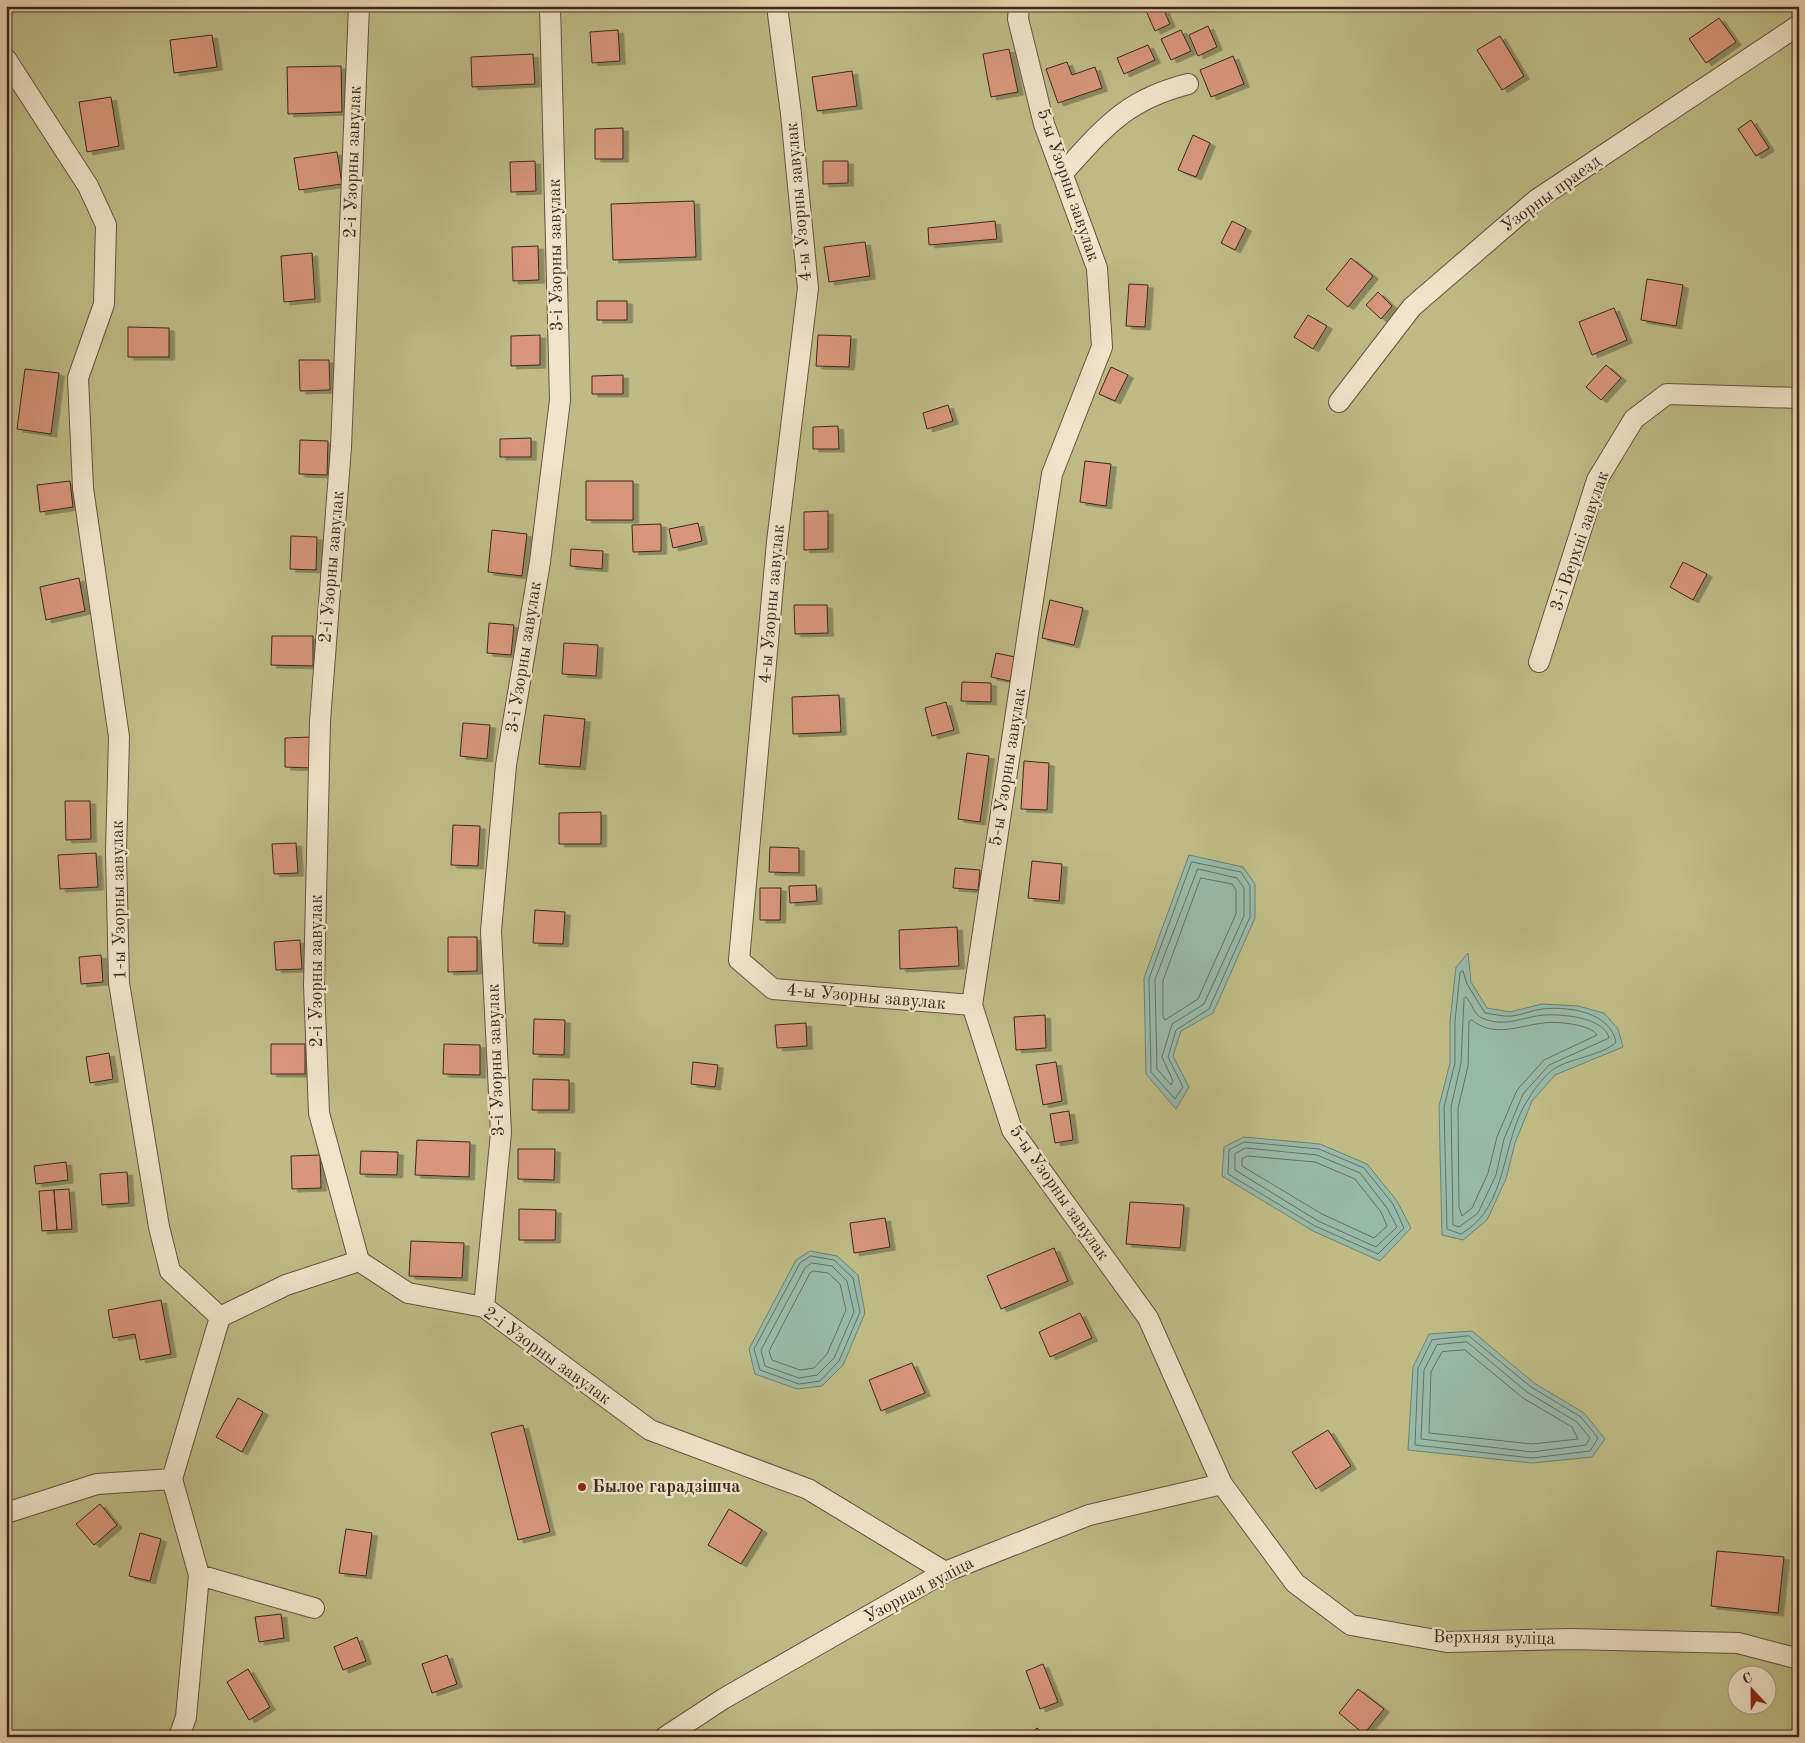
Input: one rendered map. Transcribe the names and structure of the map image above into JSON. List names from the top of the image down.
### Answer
{
  "streets": {
    "lane": [
      "2-і Узорны завулак",
      "5-ы Узорны завулак",
      "Узорны праезд",
      "4-ы Узорны завулак",
      "3-і Узорны завулак",
      "3-і Верхні завулак",
      "1-ы Узорны завулак",
      "Узорная вуліца",
      "Верхняя вуліца"
    ]
  },
  "crossings": [
    ["2-і Узорны завулак", "3-і Узорны завулак"],
    ["2-і Узорны завулак", "Узорная вуліца"],
    ["5-ы Узорны завулак", "4-ы Узорны завулак"],
    ["5-ы Узорны завулак", "Узорная вуліца"],
    ["5-ы Узорны завулак", "Верхняя вуліца"],
    ["Узорная вуліца", "Верхняя вуліца"]
  ],
  "places": ["Былое гарадзішча"],
  "north": "top"
}
